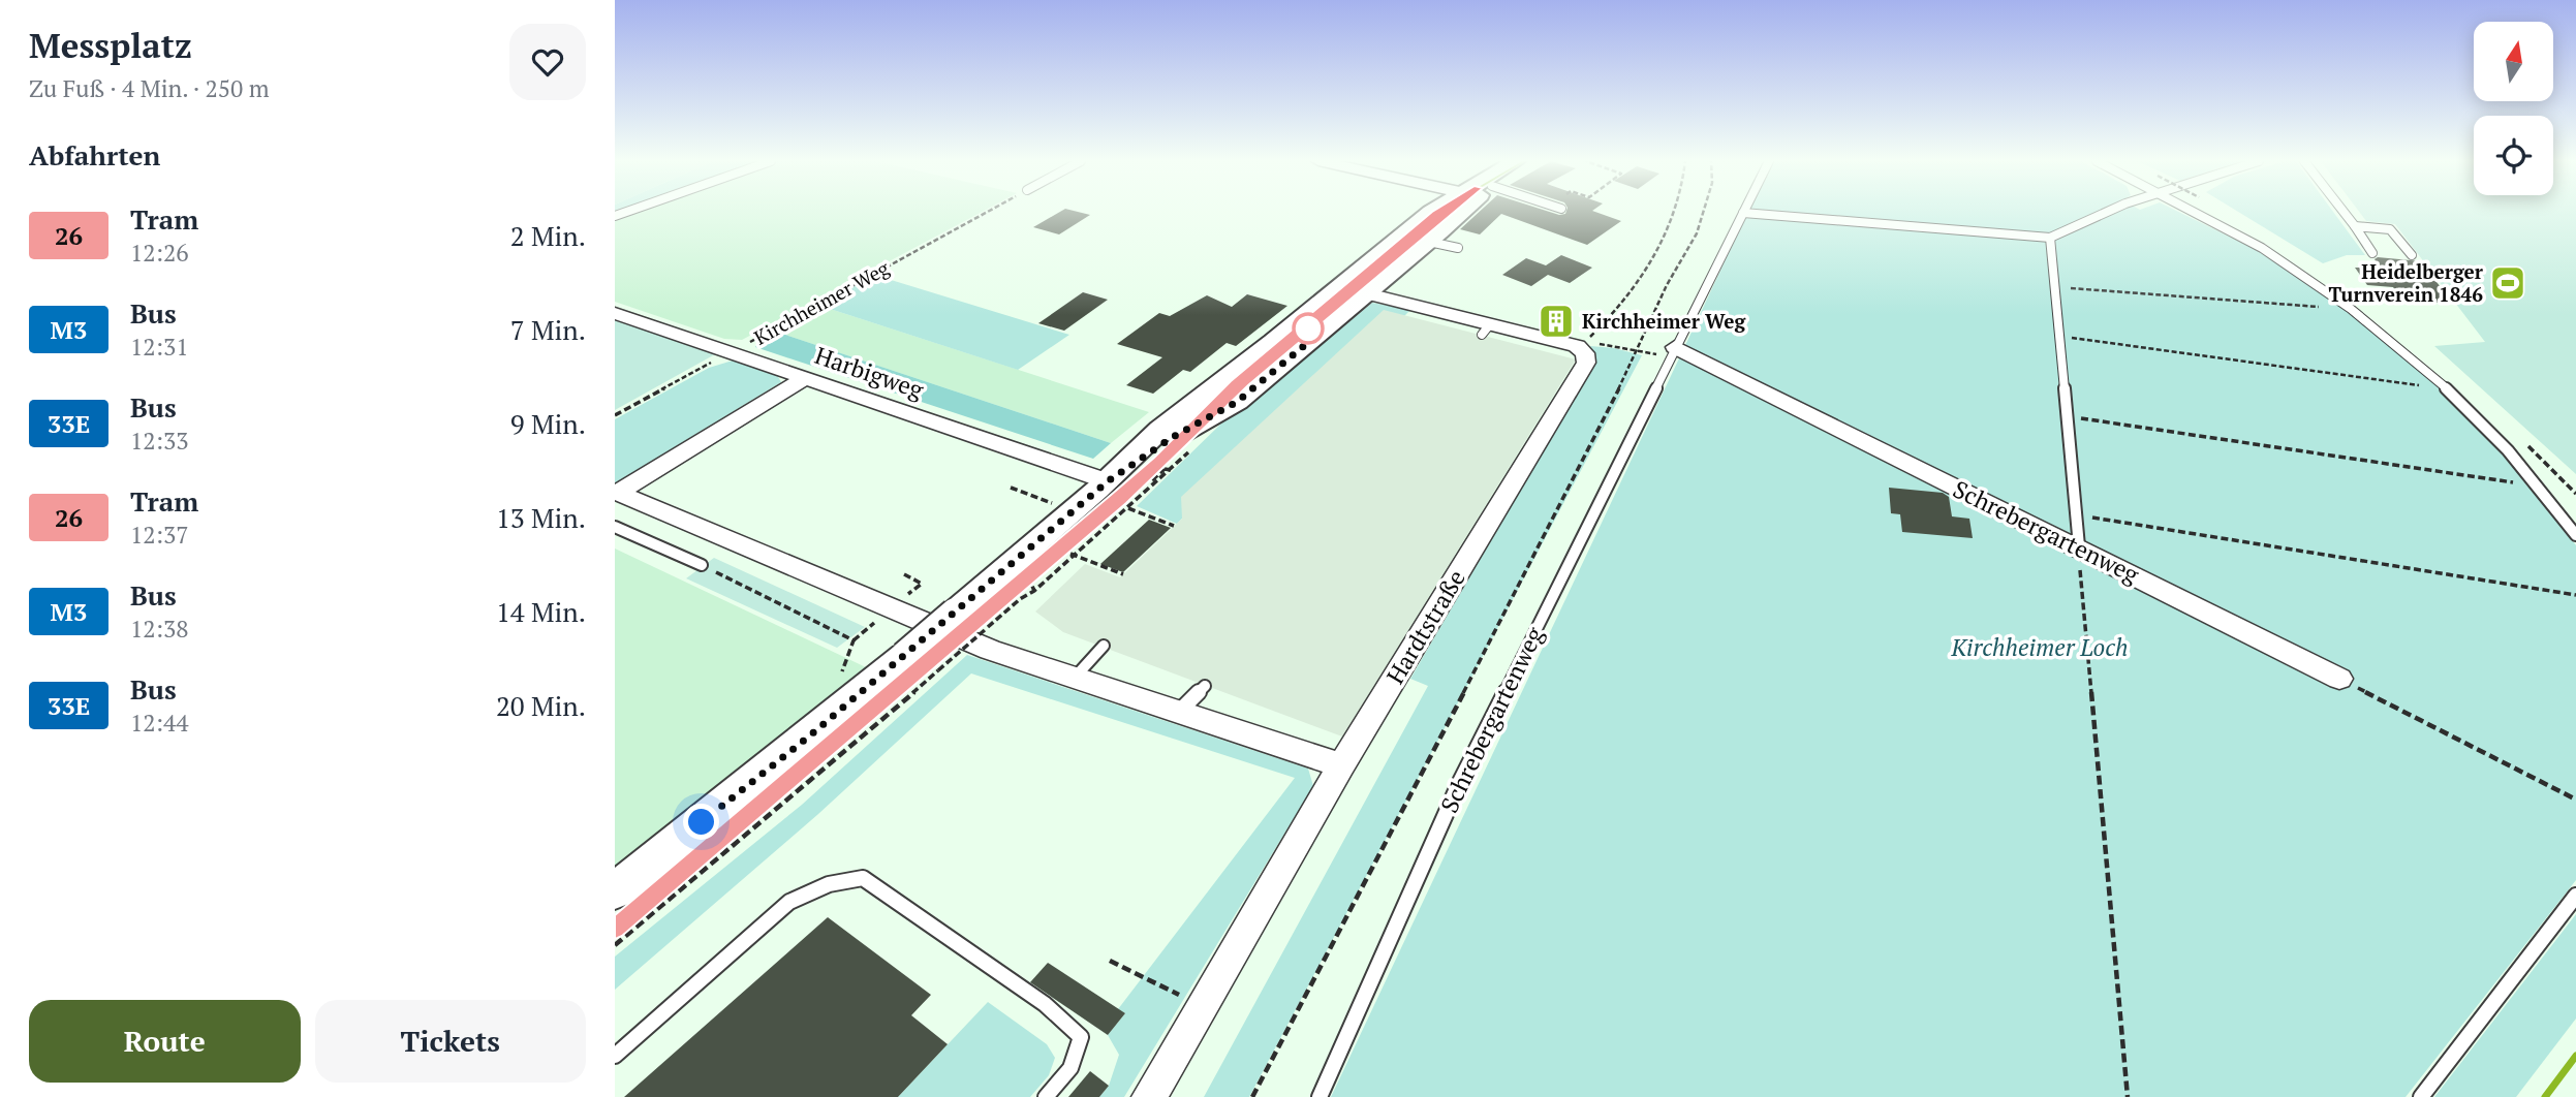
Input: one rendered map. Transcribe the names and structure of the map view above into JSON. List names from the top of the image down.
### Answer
{
  "streets": {
    "street": ["Harbigweg", "Schrebergartenweg", "Hardtstraße"],
    "path": ["Kirchheimer Weg"]
  },
  "crossings": [
    ["Kirchheimer Weg", "Harbigweg"]
  ],
  "parks": ["Kirchheimer Loch"],
  "places": {
    "sports": ["Heidelberger Turnverein 1846"],
    "building": ["Kirchheimer Weg"]
  },
  "lines": ["tram line 26"],
  "north": "top",
  "page": {
    "heading": [
      ["Messplatz", "Zu Fuß · 4 Min. · 250 m"],
      "Abfahrten"
    ],
    "list": [
      {
        "mark": "26",
        "name": "Tram",
        "note": "12:26",
        "value": "2 Min."
      },
      {
        "mark": "M3",
        "name": "Bus",
        "note": "12:31",
        "value": "7 Min."
      },
      {
        "mark": "33E",
        "name": "Bus",
        "note": "12:33",
        "value": "9 Min."
      },
      {
        "mark": "26",
        "name": "Tram",
        "note": "12:37",
        "value": "13 Min."
      },
      {
        "mark": "M3",
        "name": "Bus",
        "note": "12:38",
        "value": "14 Min."
      },
      {
        "mark": "33E",
        "name": "Bus",
        "note": "12:44",
        "value": "20 Min."
      }
    ],
    "buttons": ["Route", "Tickets"]
  }
}
